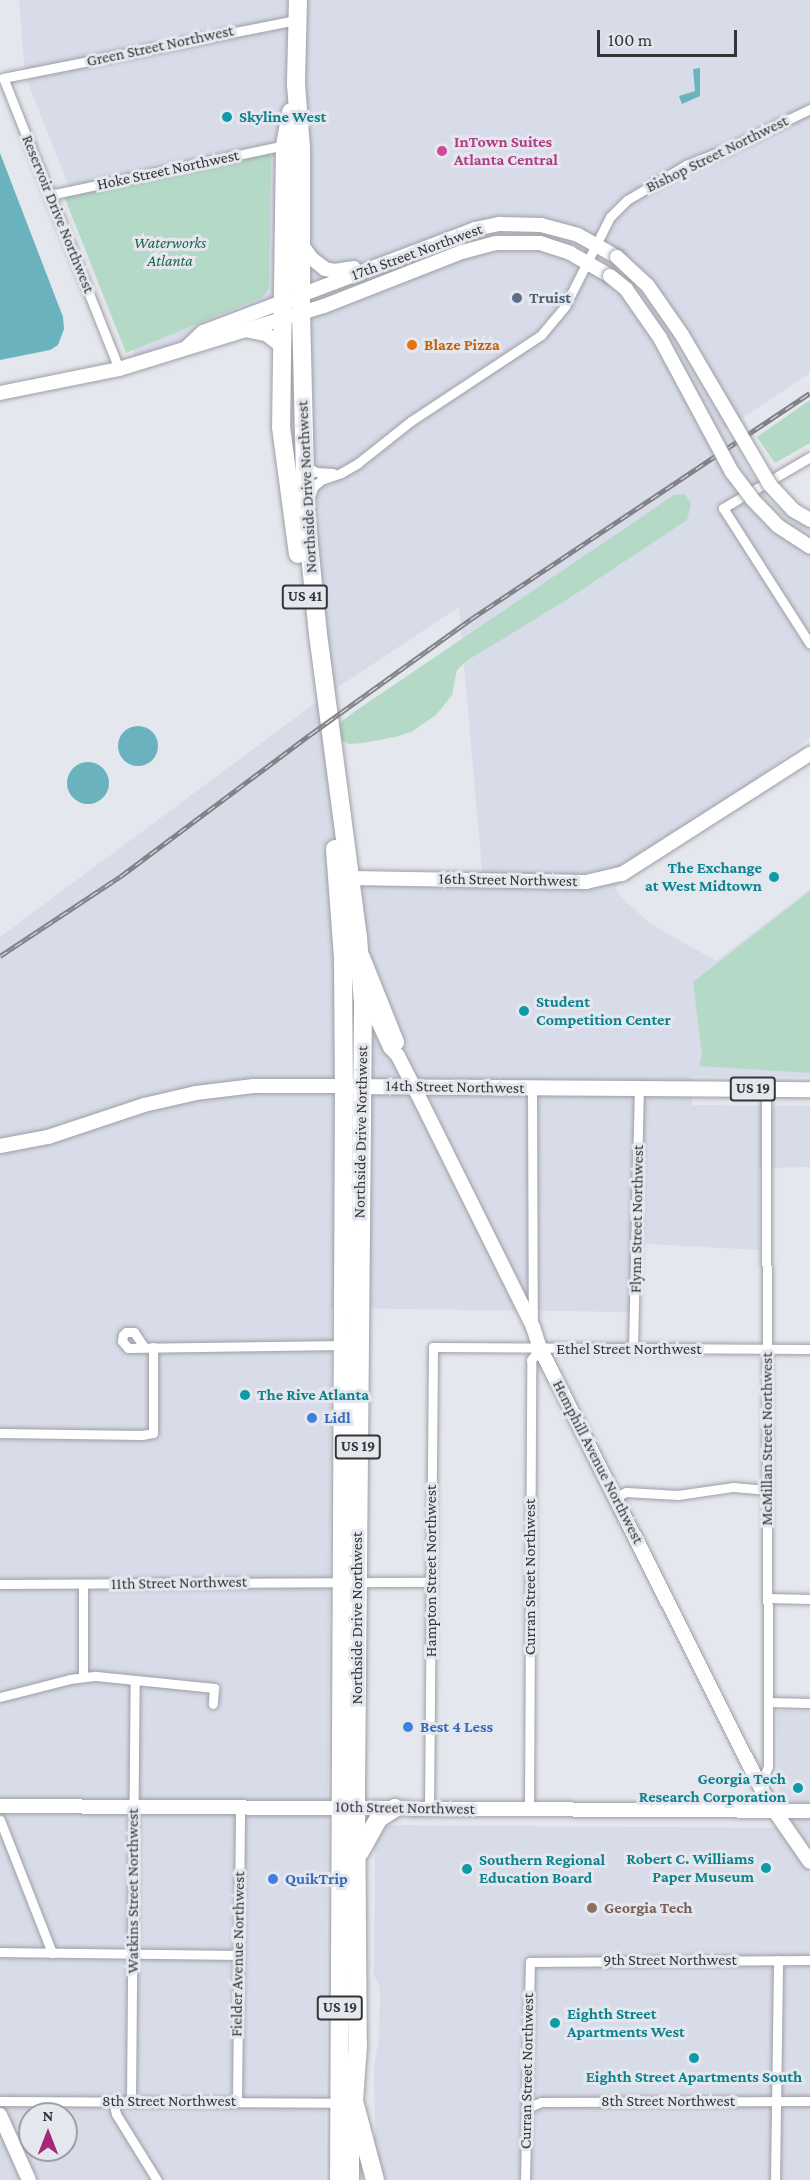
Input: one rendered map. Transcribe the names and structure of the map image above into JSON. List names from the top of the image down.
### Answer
{
  "streets": {
    "highway": ["Northside Drive Northwest", "US 41", "US 19"],
    "main road": ["14th Street Northwest"],
    "street": [
      "Green Street Northwest",
      "Bishop Street Northwest",
      "Hoke Street Northwest",
      "Reservoir Drive Northwest",
      "17th Street Northwest",
      "16th Street Northwest",
      "Flynn Street Northwest",
      "Ethel Street Northwest",
      "McMillan Street Northwest",
      "Hemphill Avenue Northwest",
      "Hampton Street Northwest",
      "Curran Street Northwest",
      "11th Street Northwest",
      "10th Street Northwest",
      "Watkins Street Northwest",
      "Fielder Avenue Northwest",
      "9th Street Northwest",
      "8th Street Northwest"
    ]
  },
  "crossings": [
    ["Green Street Northwest", "Reservoir Drive Northwest"],
    ["Green Street Northwest", "Northside Drive Northwest"],
    ["Bishop Street Northwest", "17th Street Northwest"],
    ["Bishop Street Northwest", "Northside Drive Northwest"],
    ["Hoke Street Northwest", "Reservoir Drive Northwest"],
    ["Hoke Street Northwest", "Northside Drive Northwest"],
    ["Reservoir Drive Northwest", "17th Street Northwest"],
    ["17th Street Northwest", "Northside Drive Northwest"],
    ["Northside Drive Northwest", "16th Street Northwest"],
    ["Northside Drive Northwest", "14th Street Northwest"],
    ["Northside Drive Northwest", "Hemphill Avenue Northwest"],
    ["Northside Drive Northwest", "11th Street Northwest"],
    ["Northside Drive Northwest", "10th Street Northwest"],
    ["Northside Drive Northwest", "8th Street Northwest"],
    ["14th Street Northwest", "Flynn Street Northwest"],
    ["14th Street Northwest", "McMillan Street Northwest"],
    ["14th Street Northwest", "Hemphill Avenue Northwest"],
    ["Flynn Street Northwest", "Ethel Street Northwest"],
    ["Ethel Street Northwest", "McMillan Street Northwest"],
    ["Ethel Street Northwest", "Hemphill Avenue Northwest"],
    ["Ethel Street Northwest", "Hampton Street Northwest"],
    ["Ethel Street Northwest", "Curran Street Northwest"],
    ["McMillan Street Northwest", "Hemphill Avenue Northwest"],
    ["Hemphill Avenue Northwest", "Curran Street Northwest"],
    ["Hemphill Avenue Northwest", "10th Street Northwest"],
    ["Hampton Street Northwest", "11th Street Northwest"],
    ["Hampton Street Northwest", "10th Street Northwest"],
    ["Curran Street Northwest", "10th Street Northwest"],
    ["Curran Street Northwest", "9th Street Northwest"],
    ["Curran Street Northwest", "8th Street Northwest"],
    ["10th Street Northwest", "Watkins Street Northwest"],
    ["10th Street Northwest", "Fielder Avenue Northwest"],
    ["Watkins Street Northwest", "8th Street Northwest"],
    ["Fielder Avenue Northwest", "8th Street Northwest"]
  ],
  "parks": ["Waterworks Atlanta"],
  "places": [
    "Skyline West",
    "InTown Suites Atlanta Central",
    "Truist",
    "Blaze Pizza",
    "The Exchange at West Midtown",
    "Student Competition Center",
    "The Rive Atlanta",
    "Lidl",
    "Best 4 Less",
    "Georgia Tech Research Corporation",
    "Robert C. Williams Paper Museum",
    "Southern Regional Education Board",
    "QuikTrip",
    "Georgia Tech",
    "Eighth Street Apartments West",
    "Eighth Street Apartments South"
  ],
  "scale_bar": "100 m",
  "north": "top"
}
